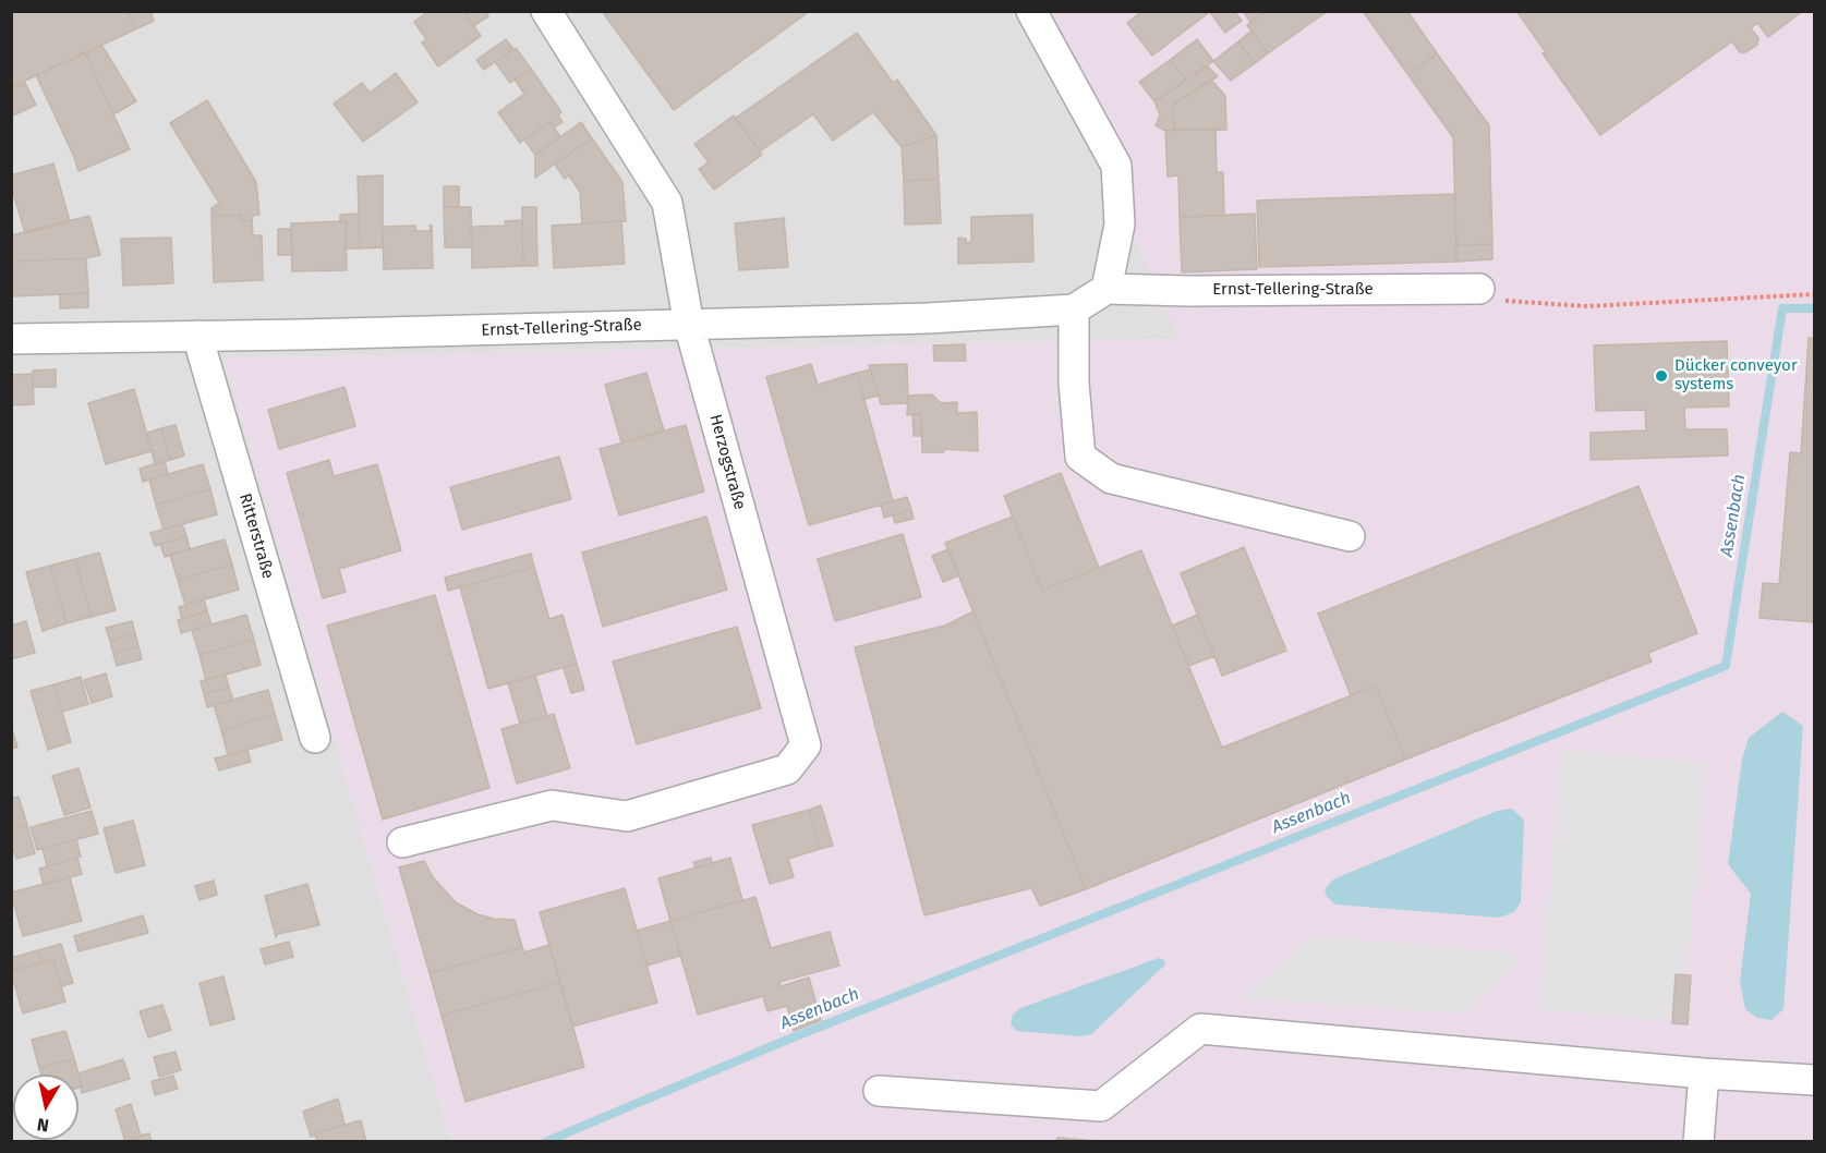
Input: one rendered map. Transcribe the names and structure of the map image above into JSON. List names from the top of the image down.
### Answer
{
  "streets": {
    "street": ["Ernst-Tellering-Straße", "Herzogstraße", "Ritterstraße"]
  },
  "crossings": [
    ["Ernst-Tellering-Straße", "Herzogstraße"],
    ["Ernst-Tellering-Straße", "Ritterstraße"]
  ],
  "water": ["Assenbach"],
  "places": ["Dücker conveyor systems"],
  "north": "bottom"
}
